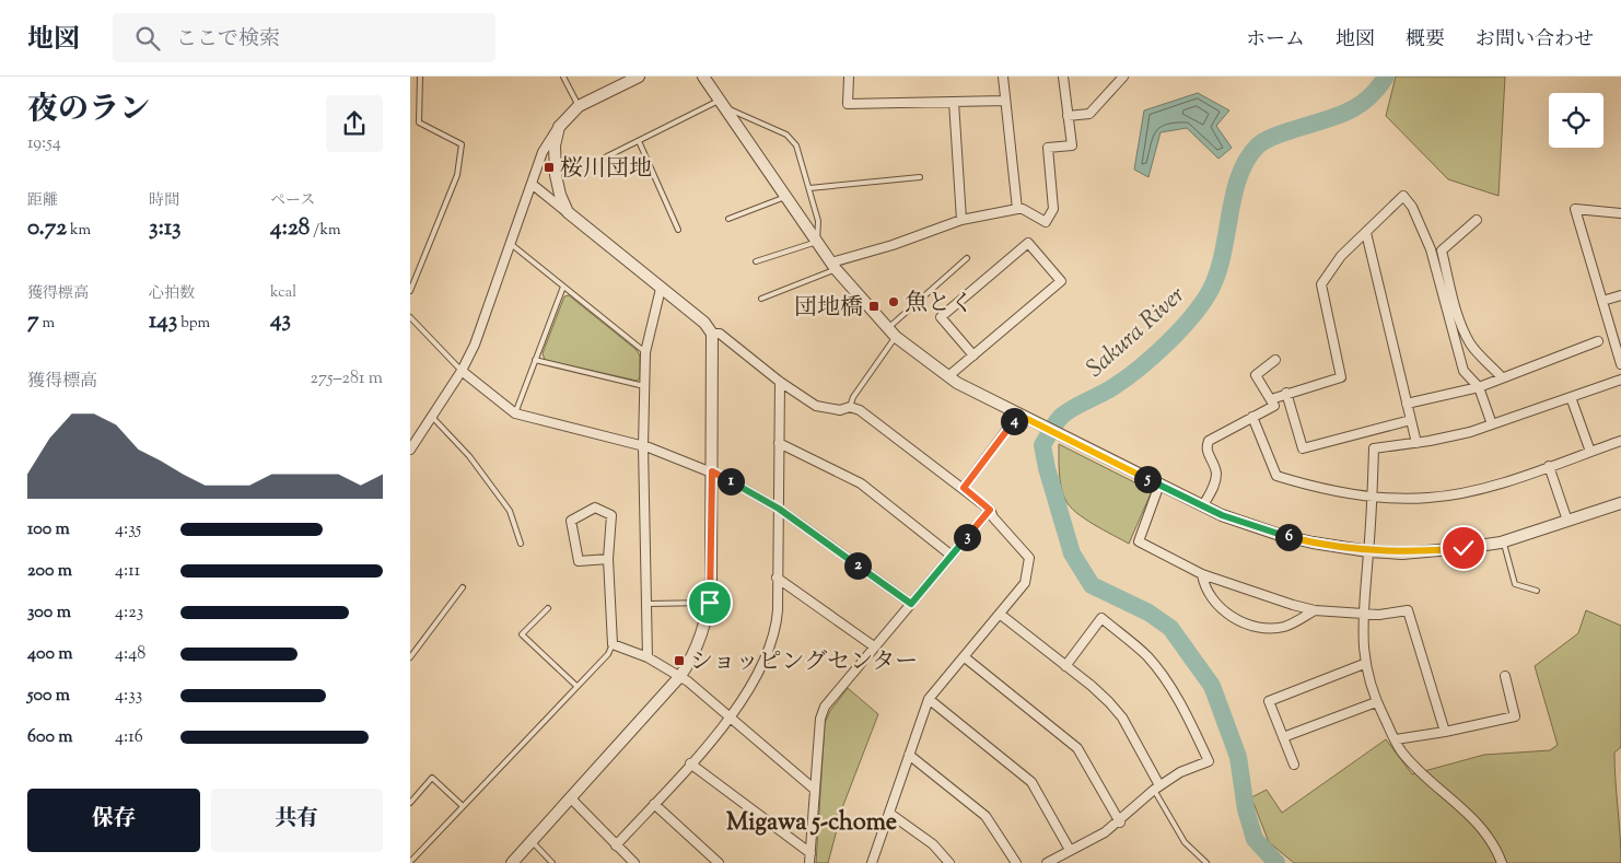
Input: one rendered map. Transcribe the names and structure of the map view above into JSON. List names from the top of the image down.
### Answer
{
  "districts": ["Migawa 5-chome"],
  "water": ["Sakura River"],
  "places": {
    "transit": ["桜川団地", "団地橋", "ショッピングセンター"],
    "other": ["魚とく"]
  },
  "page": {
    "header": "地図",
    "search": "ここで検索",
    "nav": [
      "ホーム",
      "地図",
      "概要",
      "お問い合わせ"
    ],
    "heading": ["夜のラン", "19:54"],
    "stats": [
      ["距離", "0.72 km"],
      ["時間", "3:13"],
      ["ペース", "4:28 /km"],
      ["獲得標高", "7 m"],
      ["心拍数", "143 bpm"],
      ["kcal", "43"]
    ],
    "chart": ["獲得標高", "275–281 m"],
    "pins": [
      "4",
      "5",
      "1",
      "3",
      "6",
      "2"
    ],
    "list": [
      {
        "name": "100 m",
        "note": "4:35"
      },
      {
        "name": "200 m",
        "note": "4:11"
      },
      {
        "name": "300 m",
        "note": "4:23"
      },
      {
        "name": "400 m",
        "note": "4:48"
      },
      {
        "name": "500 m",
        "note": "4:33"
      },
      {
        "name": "600 m",
        "note": "4:16"
      }
    ],
    "buttons": ["保存", "共有"]
  }
}
